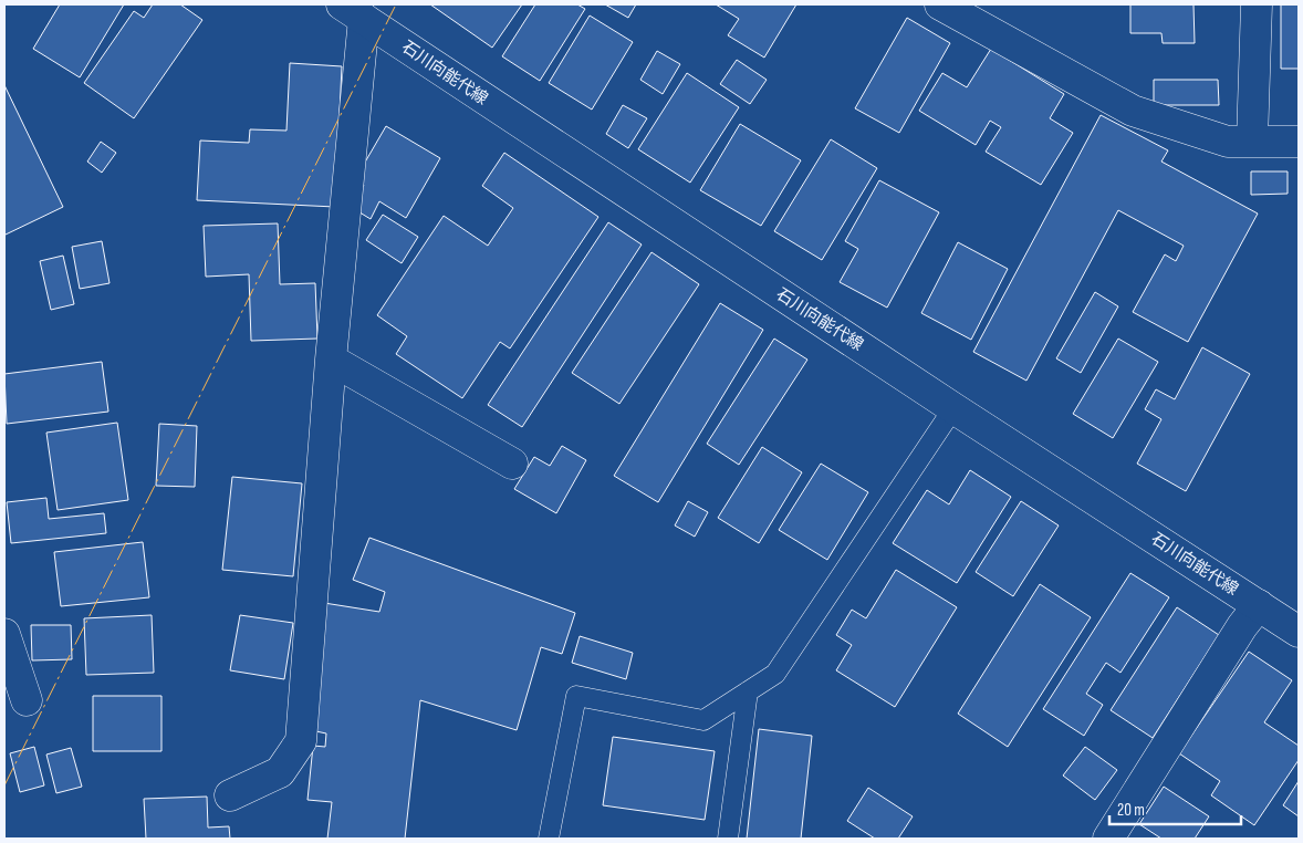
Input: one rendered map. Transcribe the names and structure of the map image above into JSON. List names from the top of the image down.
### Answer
{
  "streets": {
    "street": ["石川向能代線"]
  },
  "scale_bar": "20 m"
}
